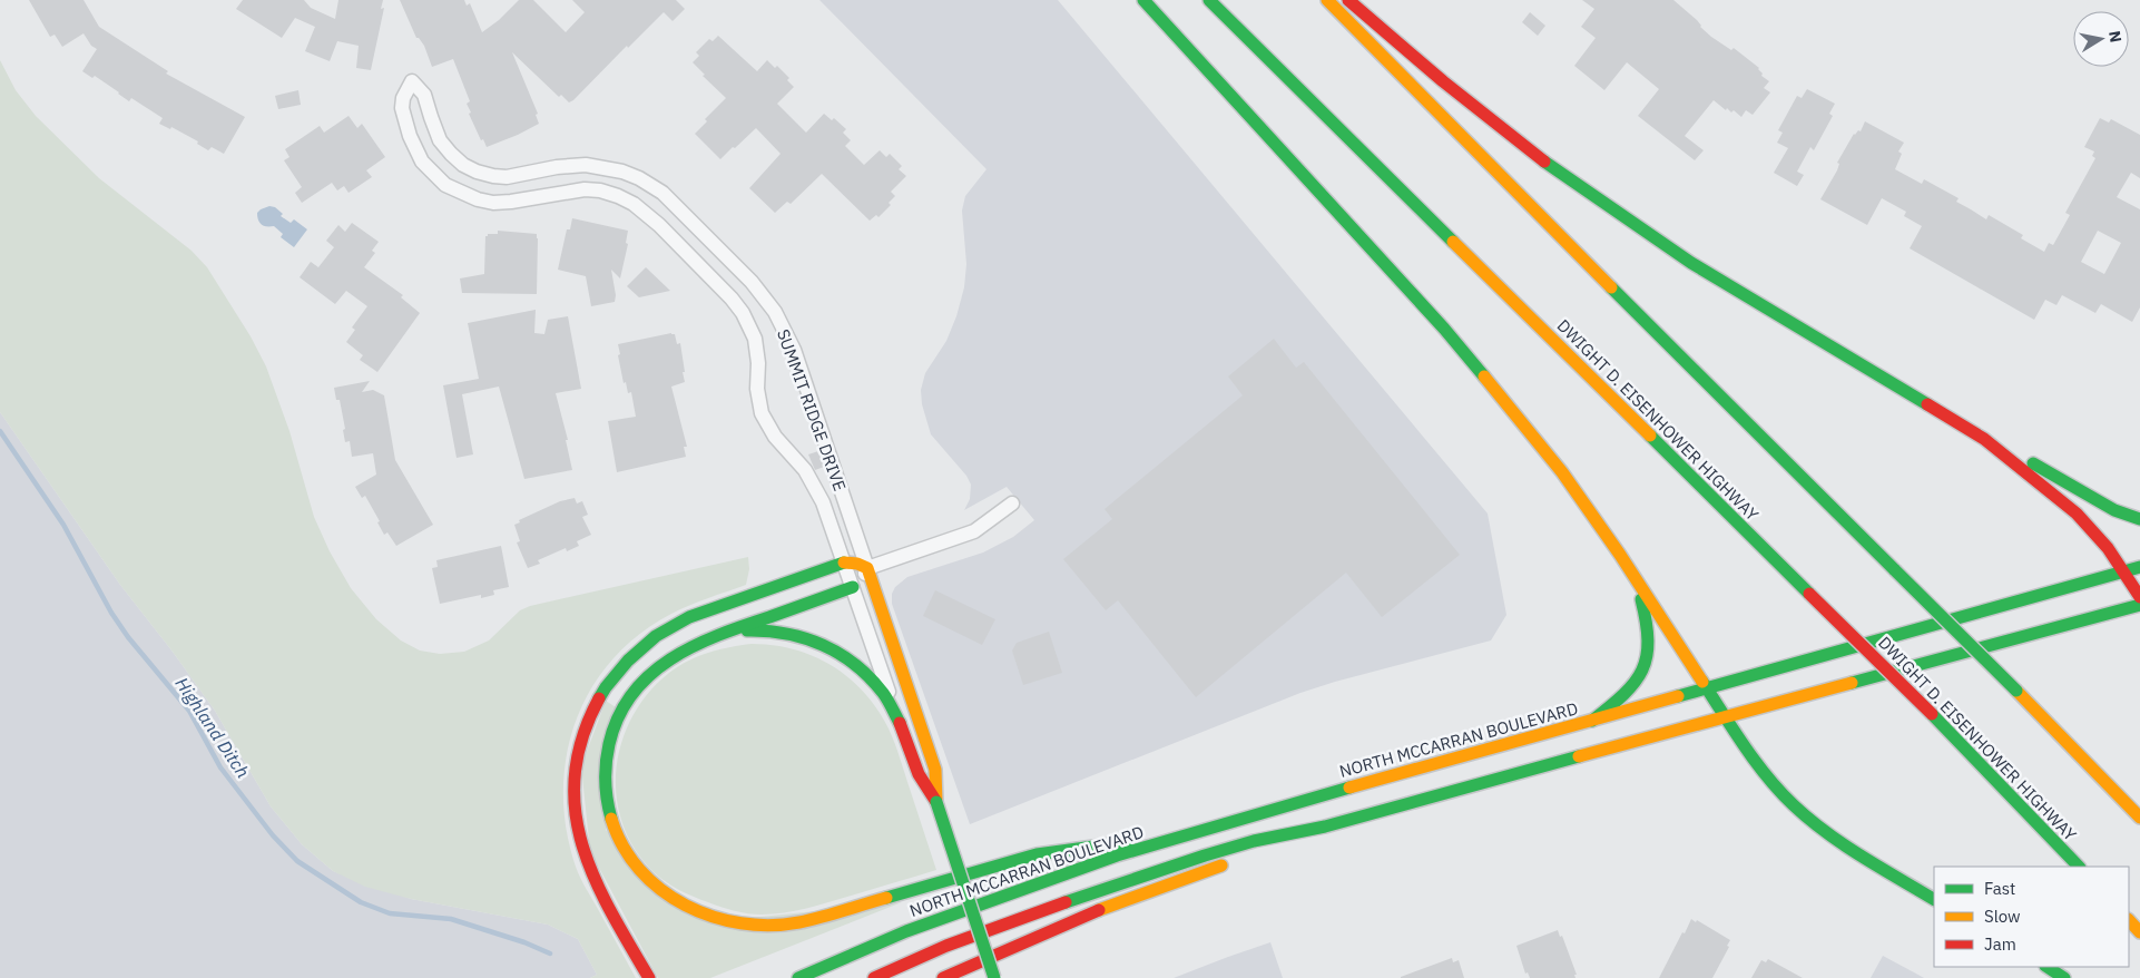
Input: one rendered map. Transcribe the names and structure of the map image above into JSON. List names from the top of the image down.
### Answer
{
  "streets": {
    "main road": ["SUMMIT RIDGE DRIVE", "DWIGHT D. EISENHOWER HIGHWAY", "NORTH MCCARRAN BOULEVARD"]
  },
  "water": ["Highland Ditch"],
  "legend": ["Fast", "Slow", "Jam"],
  "north": "right"
}
